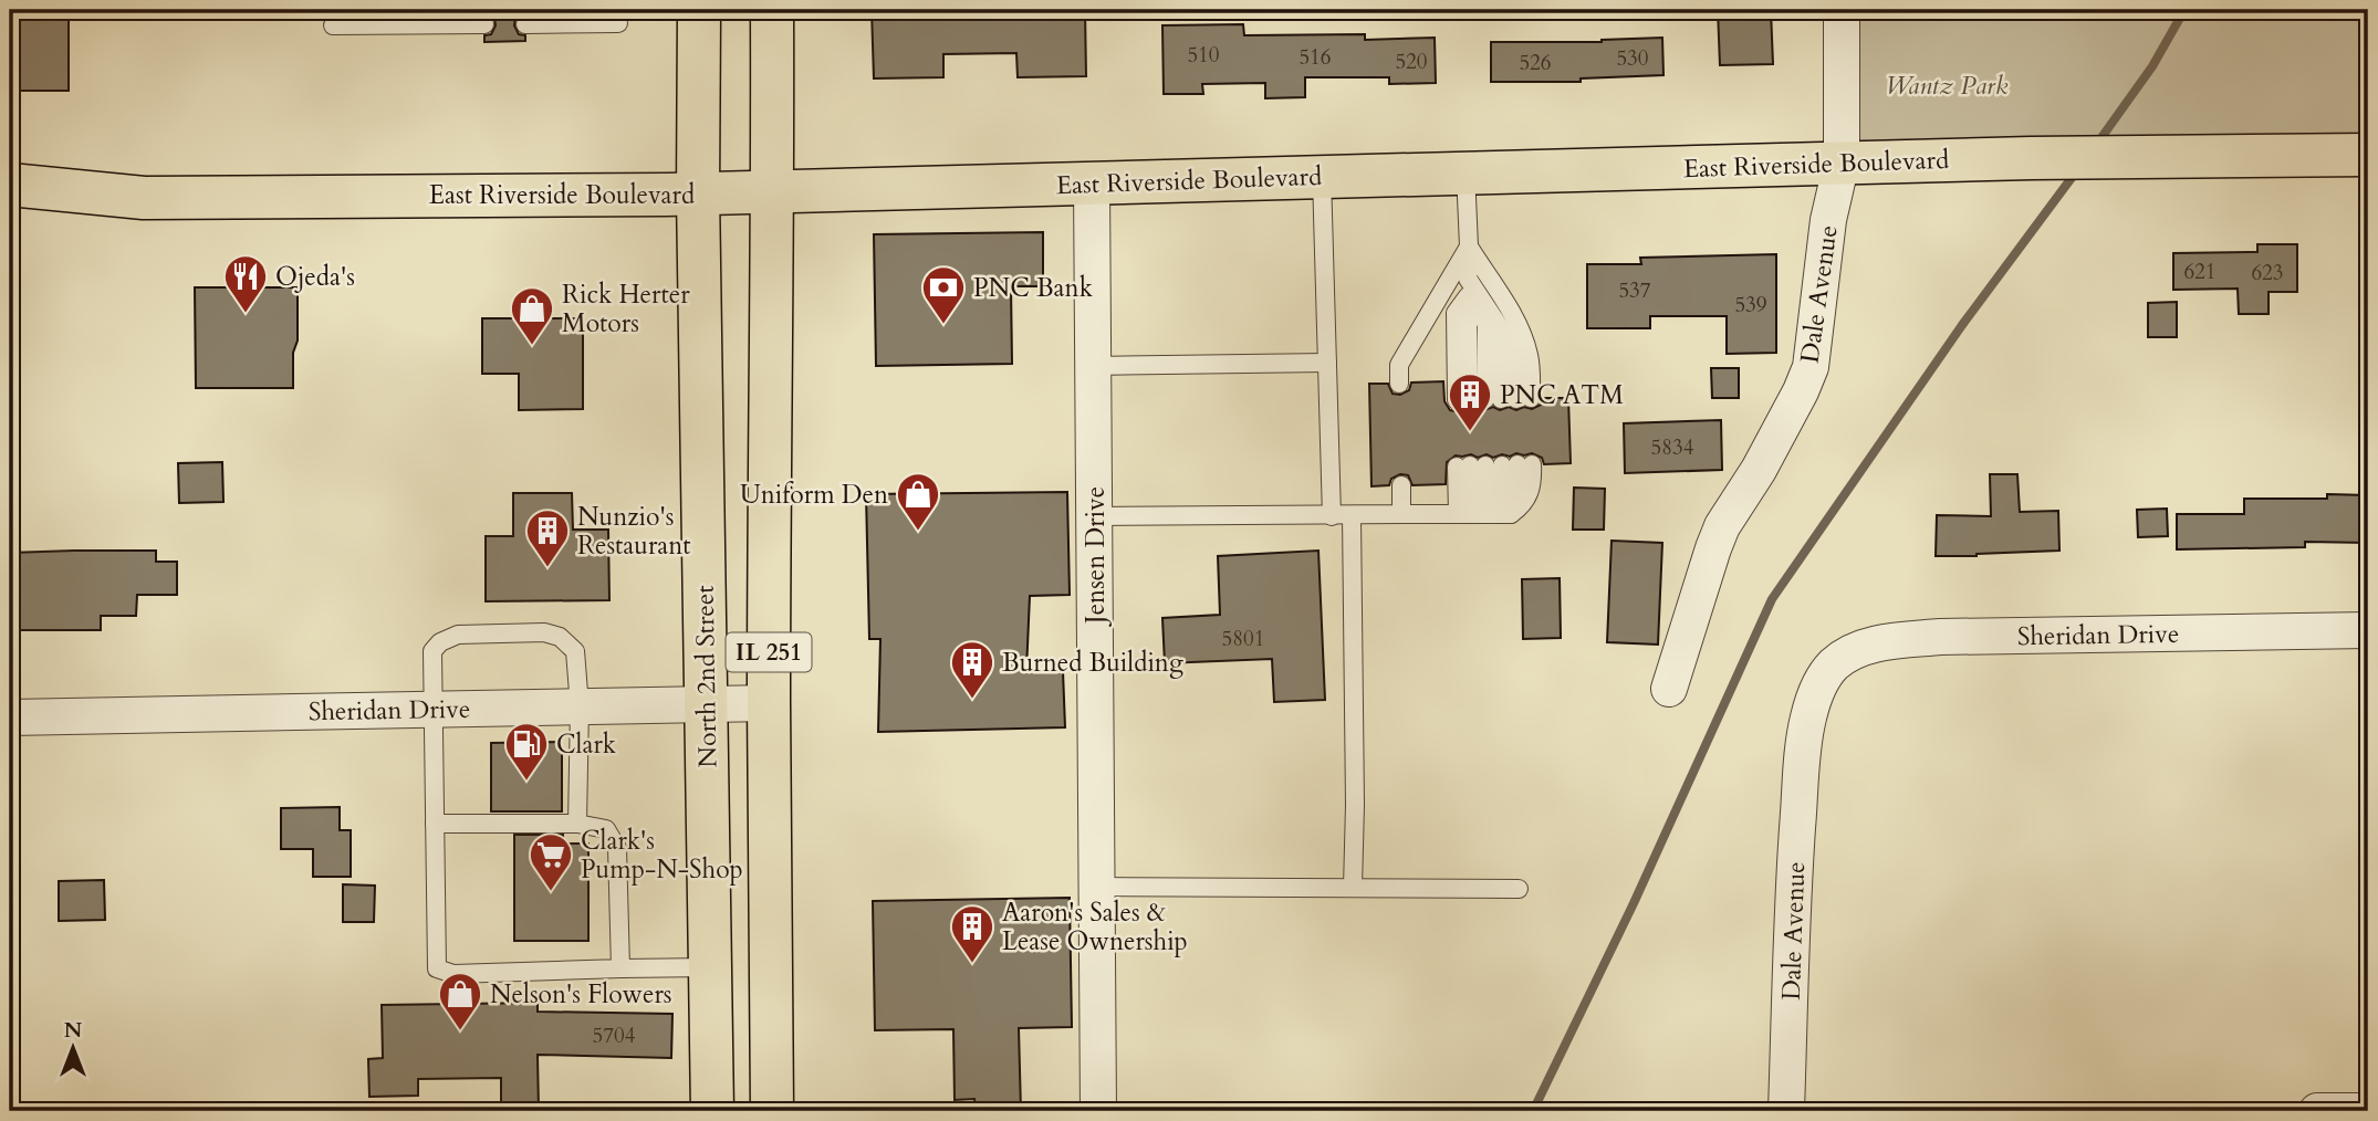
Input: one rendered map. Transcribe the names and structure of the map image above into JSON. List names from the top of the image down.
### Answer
{
  "streets": {
    "main road": ["East Riverside Boulevard", "IL 251", "North 2nd Street"],
    "street": ["Dale Avenue", "Jensen Drive", "Sheridan Drive"]
  },
  "crossings": [
    ["East Riverside Boulevard", "Dale Avenue"],
    ["East Riverside Boulevard", "Jensen Drive"],
    ["East Riverside Boulevard", "IL 251"],
    ["East Riverside Boulevard", "North 2nd Street"],
    ["Dale Avenue", "Sheridan Drive"],
    ["Sheridan Drive", "IL 251"],
    ["Sheridan Drive", "North 2nd Street"]
  ],
  "parks": ["Wantz Park"],
  "places": {
    "restaurant": ["Ojeda's"],
    "bank": ["PNC Bank"],
    "shop": ["Rick Herter Motors", "Uniform Den", "Nelson's Flowers"],
    "building": [
      "PNC ATM",
      "Nunzio's Restaurant",
      "Burned Building",
      "Aaron's Sales & Lease Ownership"
    ],
    "fuel station": ["Clark"],
    "supermarket": ["Clark's Pump-N-Shop"]
  },
  "house_numbers": [
    "510",
    "516",
    "530",
    "520",
    "526",
    "621",
    "623",
    "537",
    "539",
    "5834",
    "5801",
    "5704"
  ],
  "north": "top"
}
